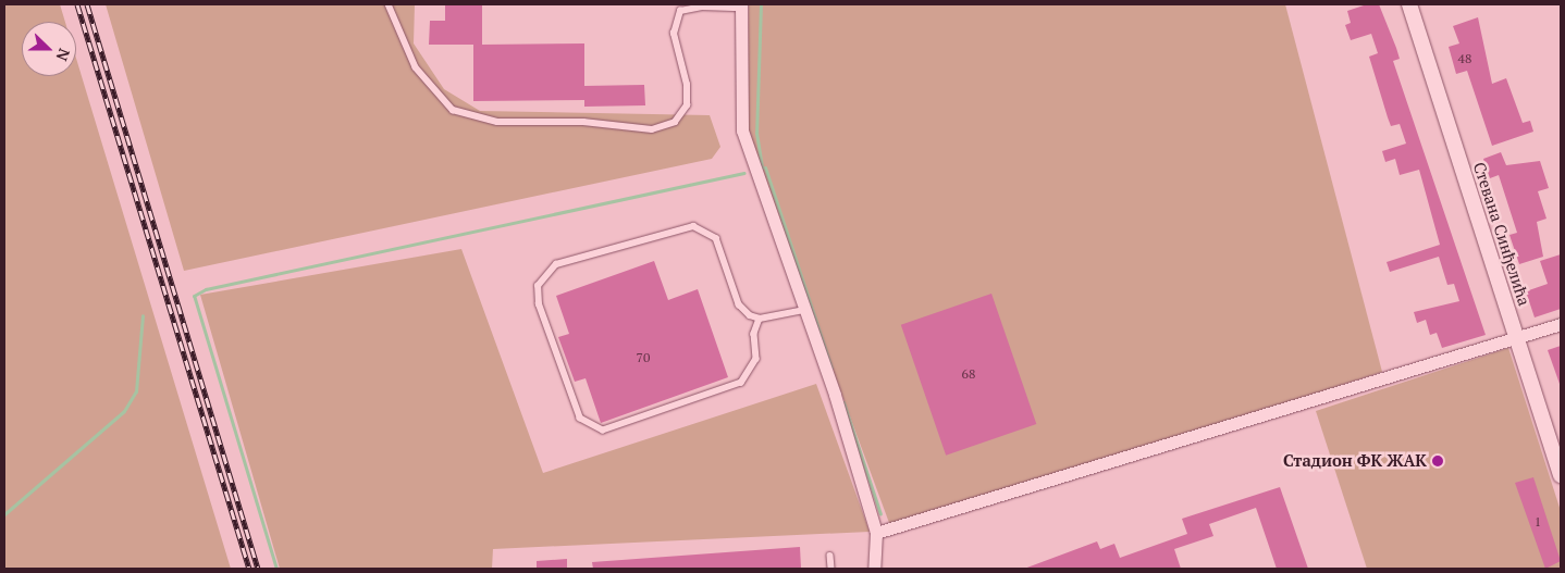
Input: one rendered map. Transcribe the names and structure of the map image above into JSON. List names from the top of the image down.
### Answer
{
  "streets": {
    "street": ["Стевана Синђелића"]
  },
  "places": ["Стадион ФК ЖАК"],
  "house_numbers": [
    "48",
    "70",
    "68",
    "1"
  ],
  "north": "right"
}
